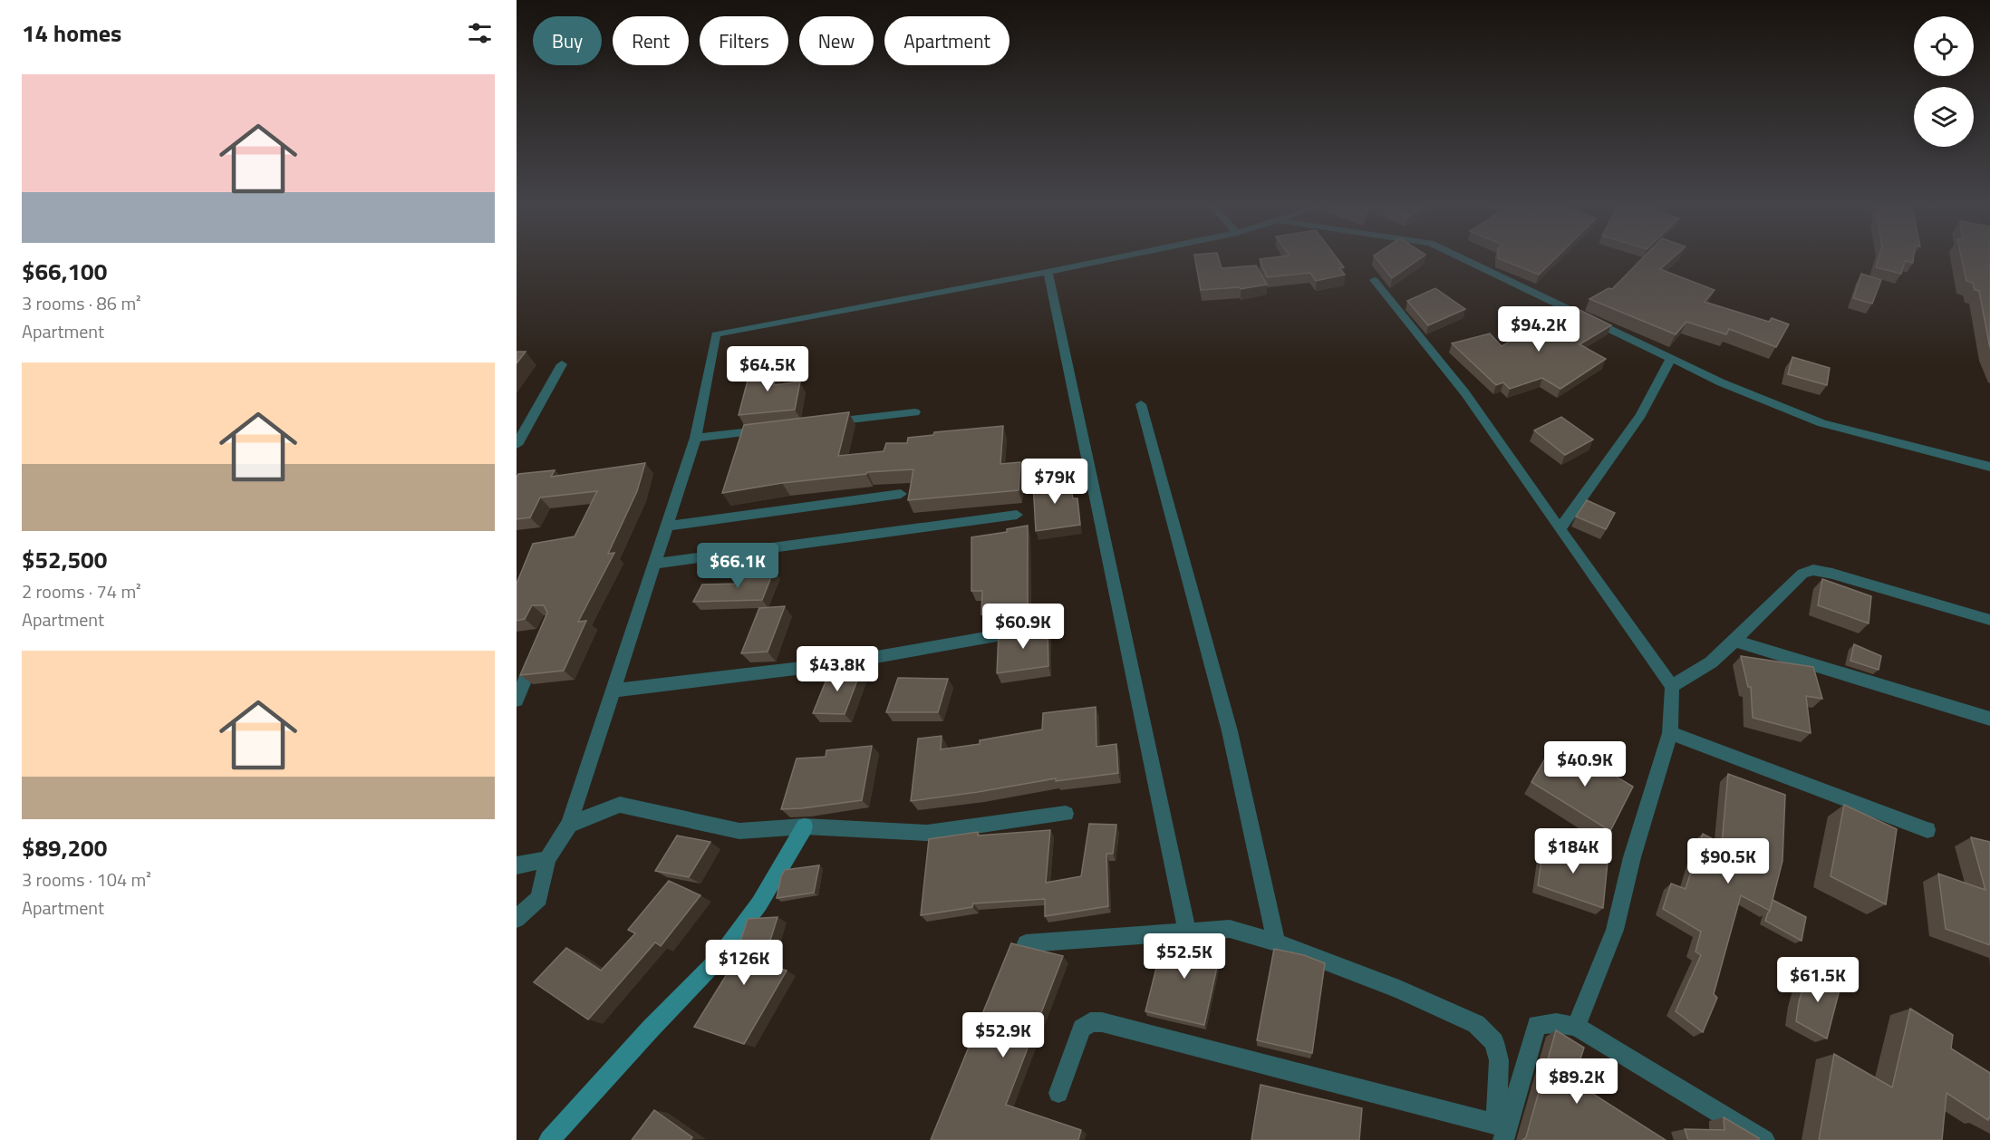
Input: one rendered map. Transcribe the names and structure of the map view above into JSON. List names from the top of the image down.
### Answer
{
  "page": {
    "heading": "14 homes",
    "chip": [
      "Buy",
      "Rent",
      "Filters",
      "New",
      "Apartment"
    ],
    "list": [
      {
        "name": "$66,100",
        "note": "3 rooms · 86 m² · Apartment"
      },
      {
        "name": "$52,500",
        "note": "2 rooms · 74 m² · Apartment"
      },
      {
        "name": "$89,200",
        "note": "3 rooms · 104 m² · Apartment"
      }
    ],
    "price": [
      "$94.2K",
      "$64.5K",
      "$79K",
      "$66.1K",
      "$60.9K",
      "$43.8K",
      "$40.9K",
      "$184K",
      "$90.5K",
      "$52.5K",
      "$126K",
      "$61.5K",
      "$52.9K",
      "$89.2K"
    ]
  }
}
